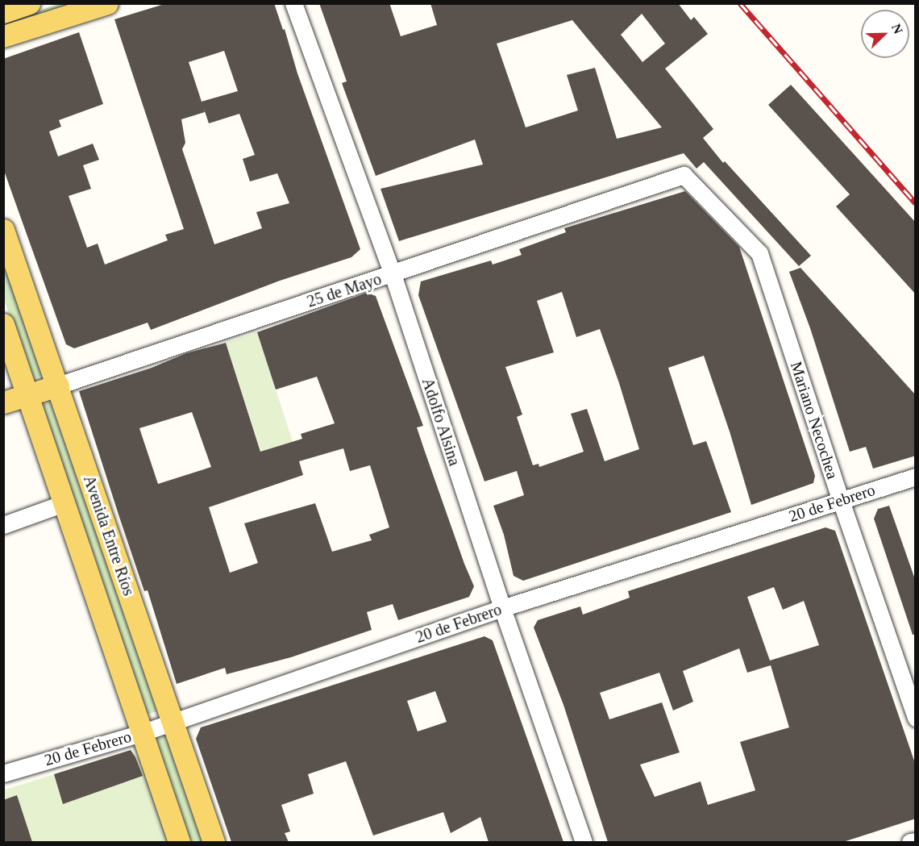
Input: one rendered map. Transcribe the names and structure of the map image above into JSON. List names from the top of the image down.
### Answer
{
  "streets": {
    "main road": ["25 de Mayo", "Avenida Entre Ríos"],
    "street": ["Mariano Necochea", "Adolfo Alsina", "20 de Febrero"]
  },
  "crossings": [
    ["25 de Mayo", "Mariano Necochea"],
    ["25 de Mayo", "Adolfo Alsina"],
    ["25 de Mayo", "Avenida Entre Ríos"],
    ["Mariano Necochea", "20 de Febrero"],
    ["Adolfo Alsina", "20 de Febrero"],
    ["20 de Febrero", "Avenida Entre Ríos"]
  ],
  "north": "top right"
}
